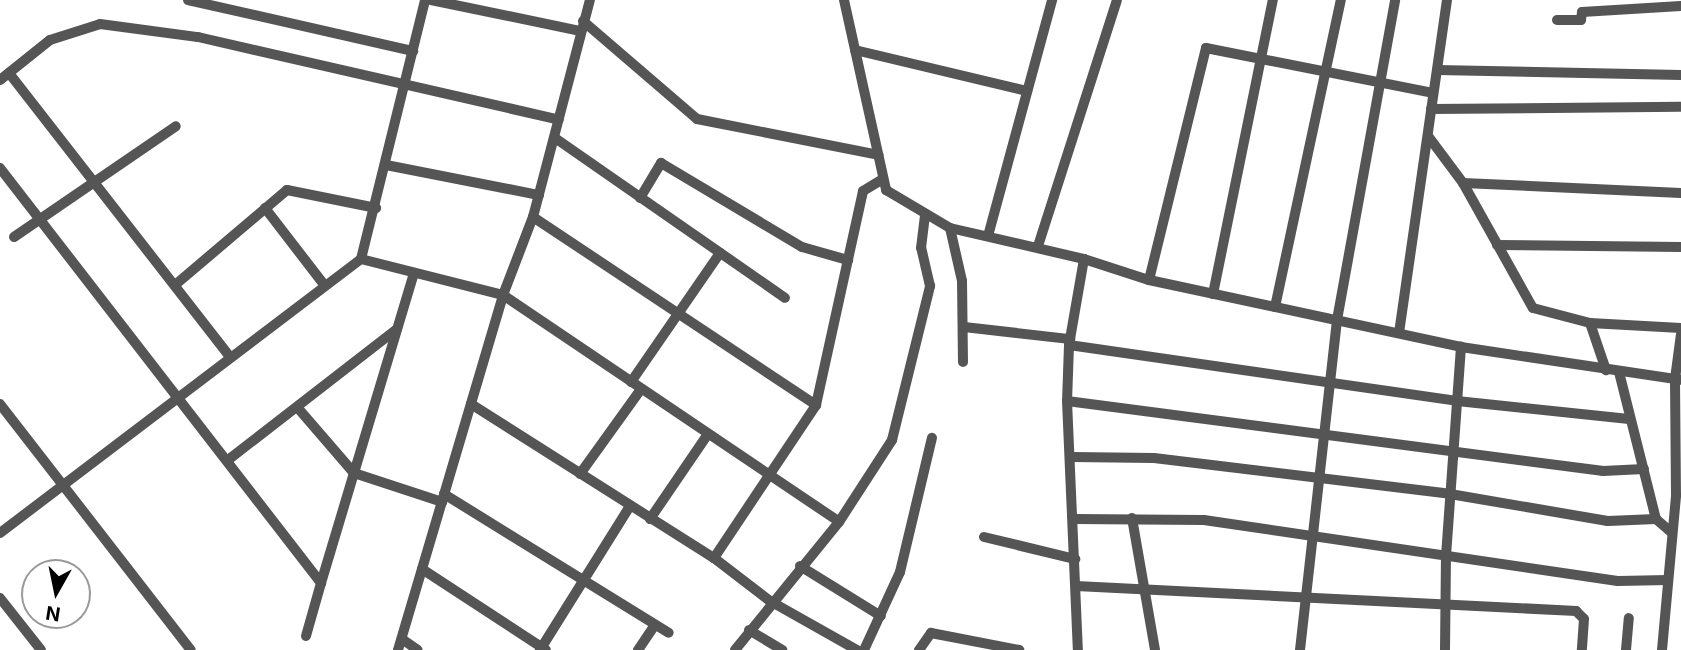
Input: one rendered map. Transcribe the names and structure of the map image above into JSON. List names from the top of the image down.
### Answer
{
  "north": "bottom"
}
